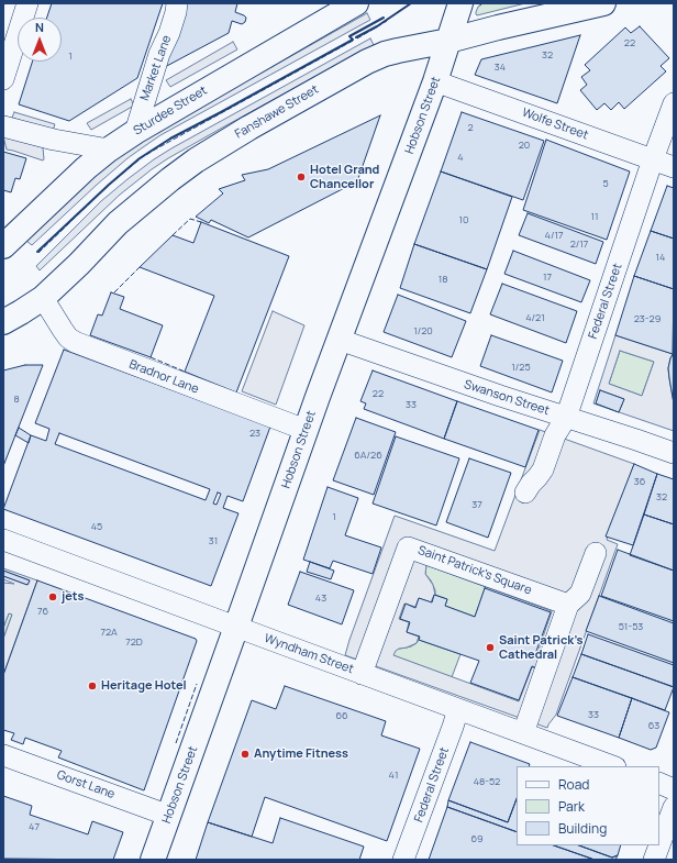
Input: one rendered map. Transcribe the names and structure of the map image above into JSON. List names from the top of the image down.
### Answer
{
  "streets": {
    "main road": ["Sturdee Street", "Fanshawe Street", "Hobson Street"],
    "street": [
      "Market Lane",
      "Wolfe Street",
      "Federal Street",
      "Bradnor Lane",
      "Swanson Street",
      "Saint Patrick's Square",
      "Wyndham Street",
      "Gorst Lane"
    ]
  },
  "crossings": [
    ["Market Lane", "Sturdee Street"],
    ["Fanshawe Street", "Hobson Street"],
    ["Fanshawe Street", "Bradnor Lane"],
    ["Hobson Street", "Wolfe Street"],
    ["Hobson Street", "Bradnor Lane"],
    ["Hobson Street", "Swanson Street"],
    ["Hobson Street", "Wyndham Street"],
    ["Hobson Street", "Gorst Lane"],
    ["Wolfe Street", "Federal Street"],
    ["Federal Street", "Swanson Street"],
    ["Federal Street", "Wyndham Street"],
    ["Saint Patrick's Square", "Wyndham Street"]
  ],
  "places": [
    "Hotel Grand Chancellor",
    "jets",
    "Saint Patrick’s Cathedral",
    "Heritage Hotel",
    "Anytime Fitness"
  ],
  "house_numbers": [
    "22",
    "32",
    "1",
    "34",
    "2",
    "20",
    "4",
    "5",
    "11",
    "10",
    "4/17",
    "2/17",
    "14",
    "17",
    "18",
    "4/21",
    "23-29",
    "1/20",
    "1/25",
    "22",
    "8",
    "33",
    "23",
    "6A/26",
    "36",
    "32",
    "37",
    "1",
    "45",
    "31",
    "43",
    "76",
    "51-53",
    "72A",
    "72D",
    "33",
    "66",
    "63",
    "41",
    "48-52",
    "47",
    "69"
  ],
  "legend": ["Road", "Park", "Building"],
  "north": "top"
}
